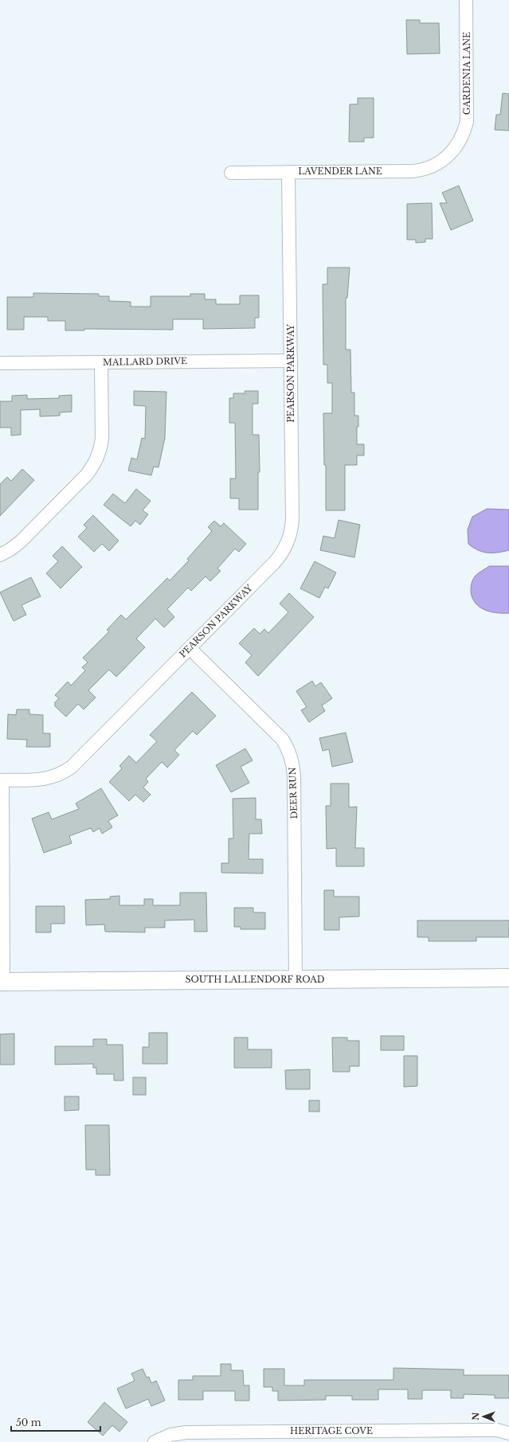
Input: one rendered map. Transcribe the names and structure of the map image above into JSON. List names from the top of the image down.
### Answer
{
  "streets": {
    "street": [
      "GARDENIA LANE",
      "LAVENDER LANE",
      "MALLARD DRIVE",
      "PEARSON PARKWAY",
      "DEER RUN",
      "SOUTH LALLENDORF ROAD",
      "HERITAGE COVE"
    ]
  },
  "crossings": [
    ["GARDENIA LANE", "LAVENDER LANE"],
    ["LAVENDER LANE", "PEARSON PARKWAY"],
    ["MALLARD DRIVE", "PEARSON PARKWAY"],
    ["PEARSON PARKWAY", "DEER RUN"],
    ["PEARSON PARKWAY", "SOUTH LALLENDORF ROAD"],
    ["DEER RUN", "SOUTH LALLENDORF ROAD"]
  ],
  "scale_bar": "50 m",
  "north": "left"
}
